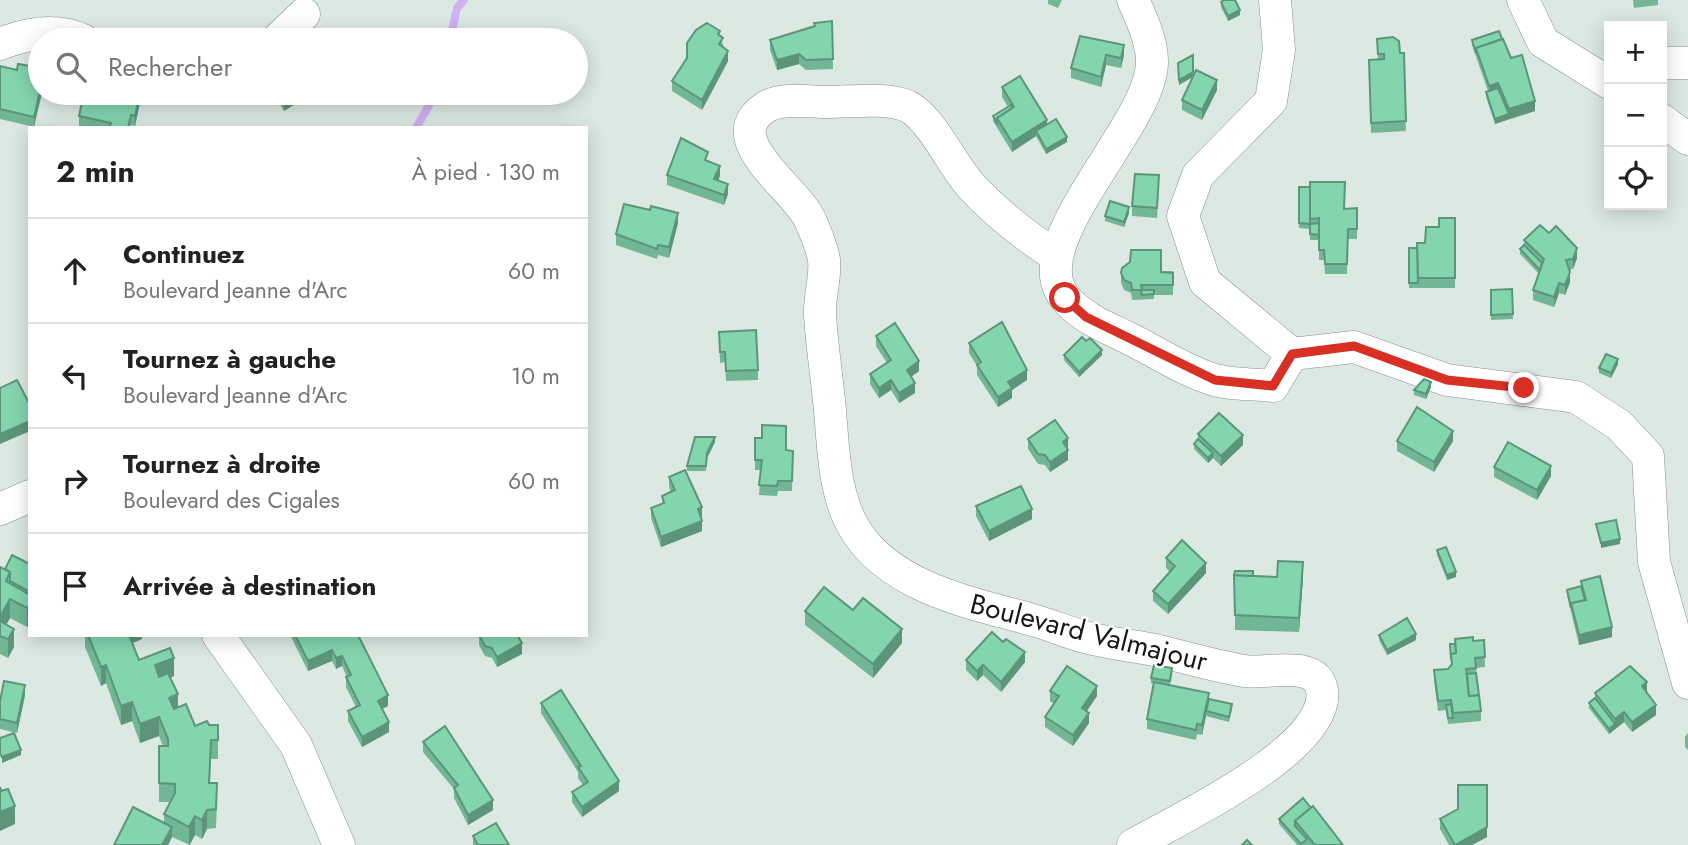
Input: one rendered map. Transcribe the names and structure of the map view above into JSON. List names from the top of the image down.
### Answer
{
  "streets": {
    "street": ["Boulevard Valmajour"]
  },
  "page": {
    "map_buttons": ["+", "−"],
    "search": "Rechercher",
    "heading": ["2 min", "À pied · 130 m"],
    "list": [
      ["Continuez", "Boulevard Jeanne d'Arc", "60 m"],
      ["Tournez à gauche", "Boulevard Jeanne d'Arc", "10 m"],
      ["Tournez à droite", "Boulevard des Cigales", "60 m"],
      "Arrivée à destination"
    ]
  }
}
